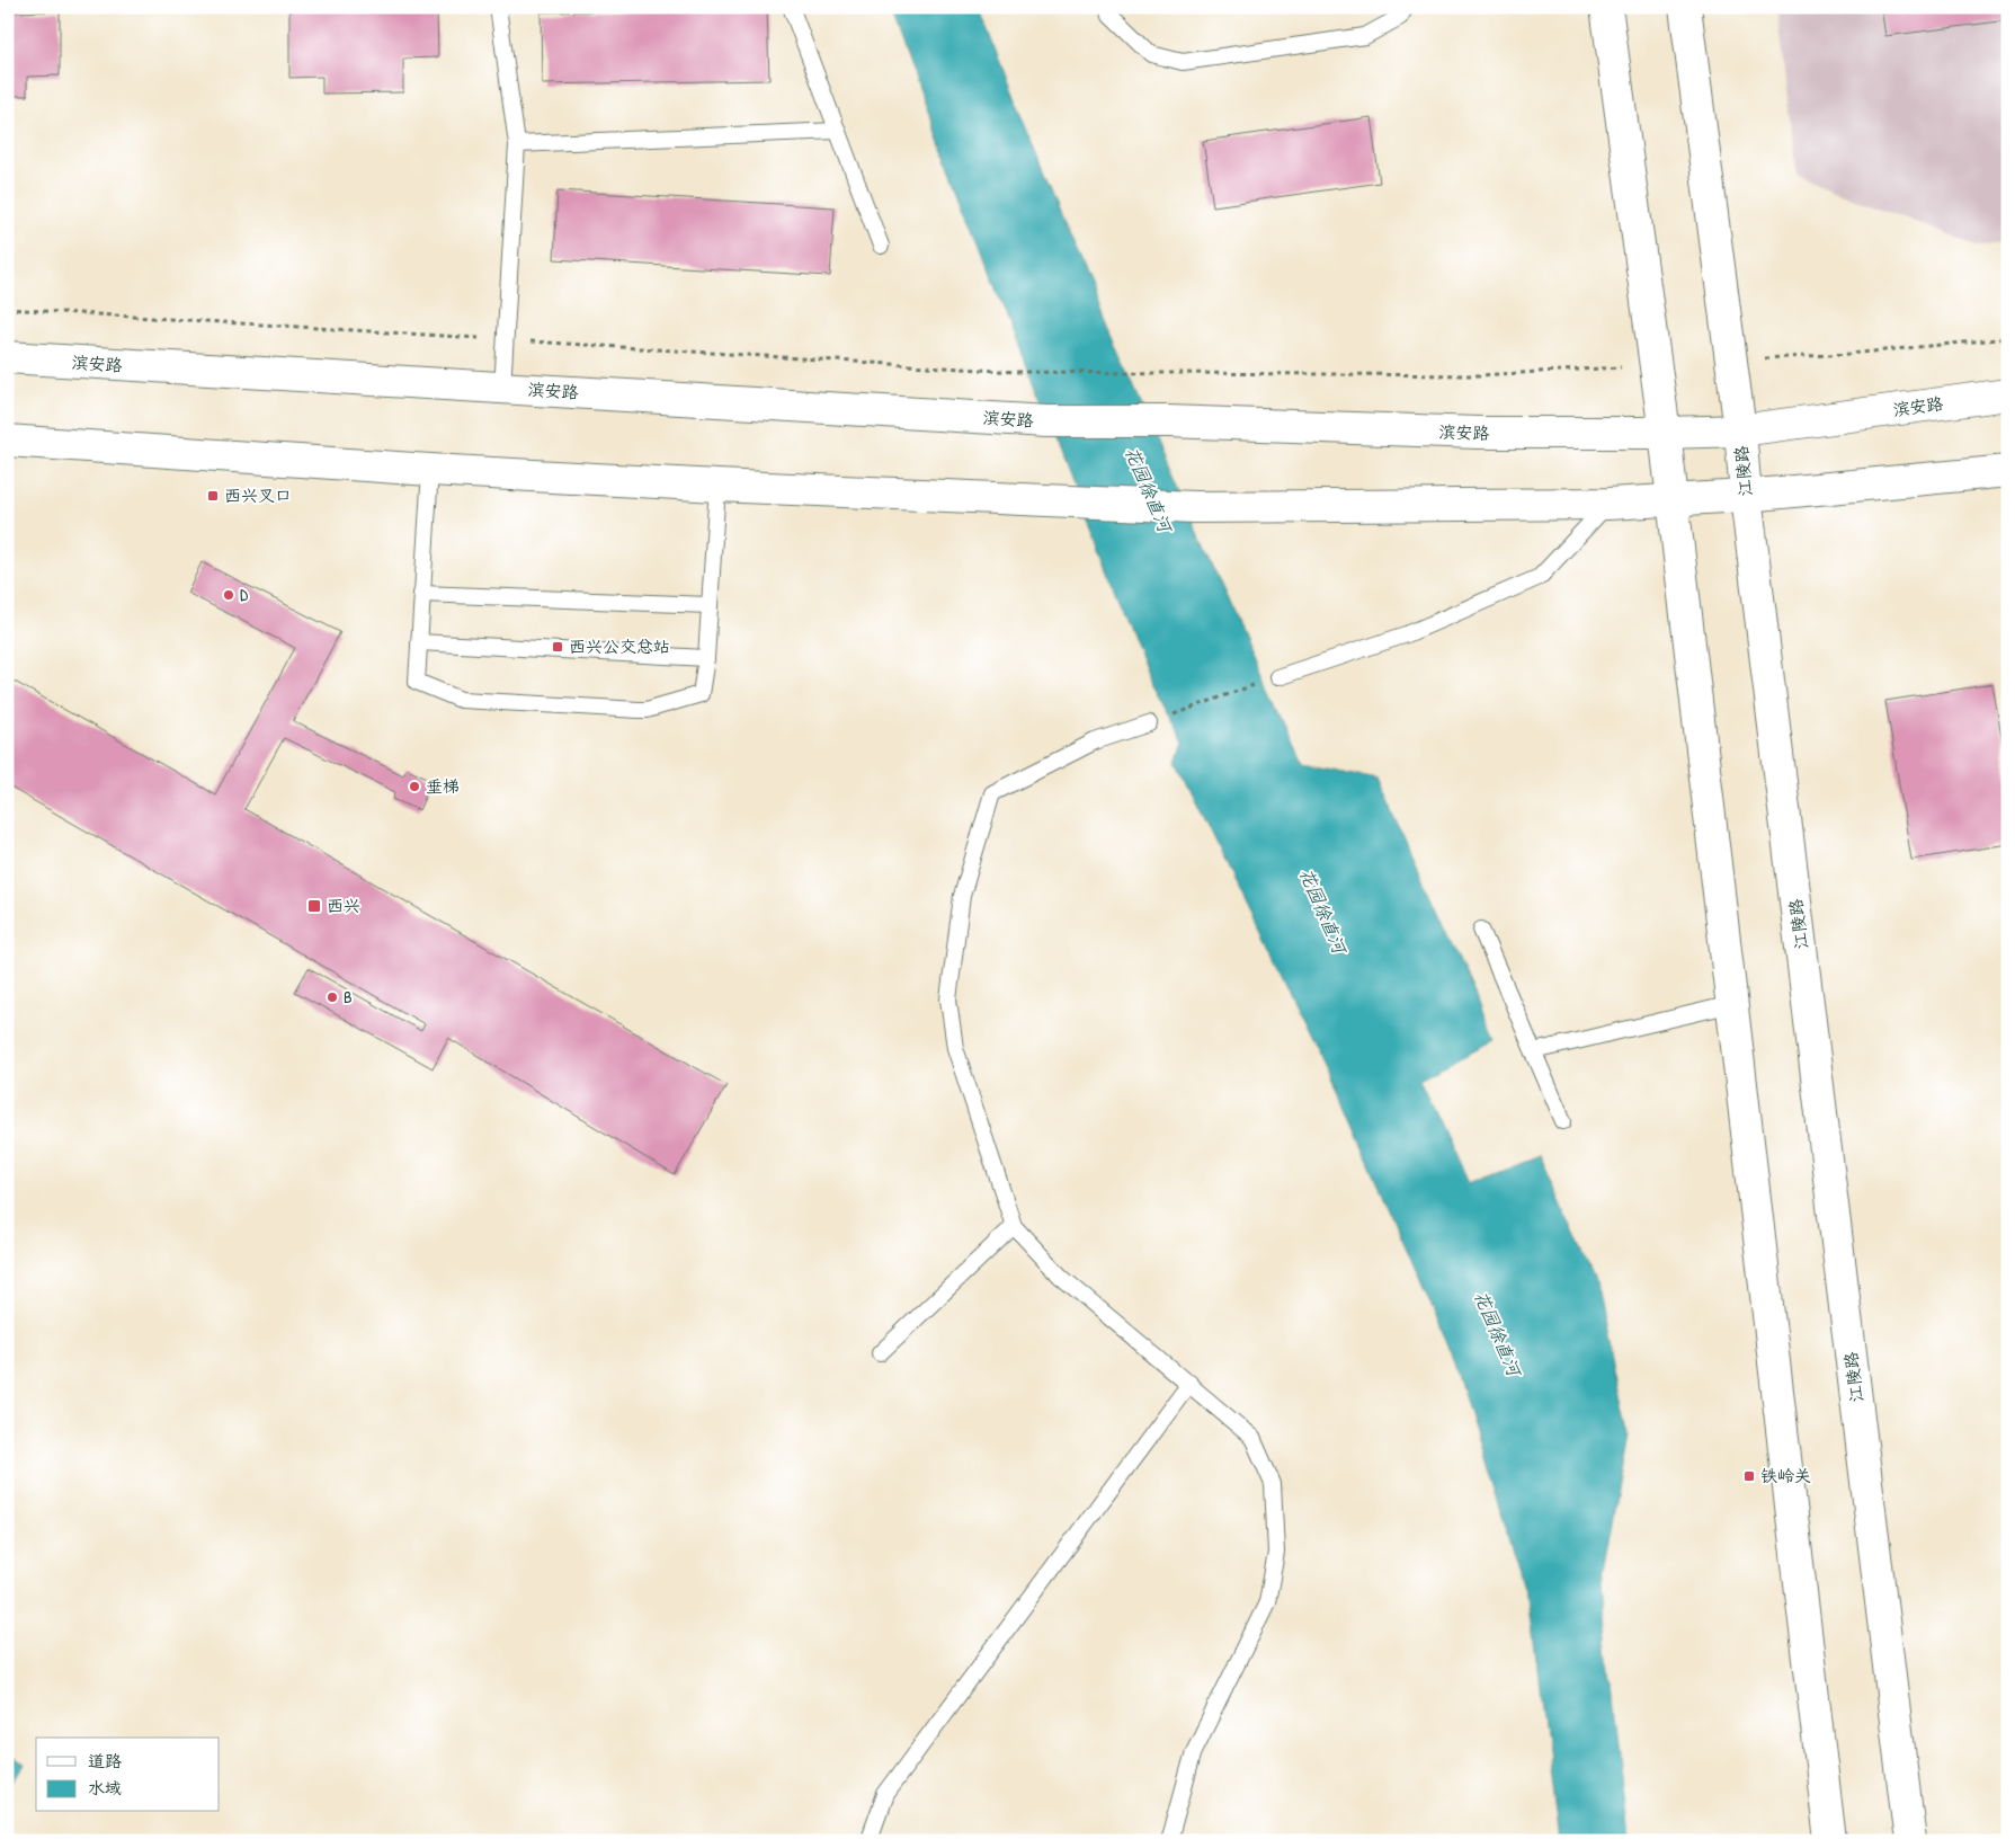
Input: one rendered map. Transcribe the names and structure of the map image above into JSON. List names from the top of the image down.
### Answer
{
  "streets": {
    "main road": ["滨安路", "江陵路"]
  },
  "crossings": [
    ["滨安路", "江陵路"]
  ],
  "water": ["花园徐直河"],
  "places": {
    "transit": [
      "西兴叉口",
      "西兴公交总站",
      "西兴",
      "铁岭关"
    ],
    "other": ["D", "垂梯", "B"]
  },
  "legend": ["道路", "水域"]
}
